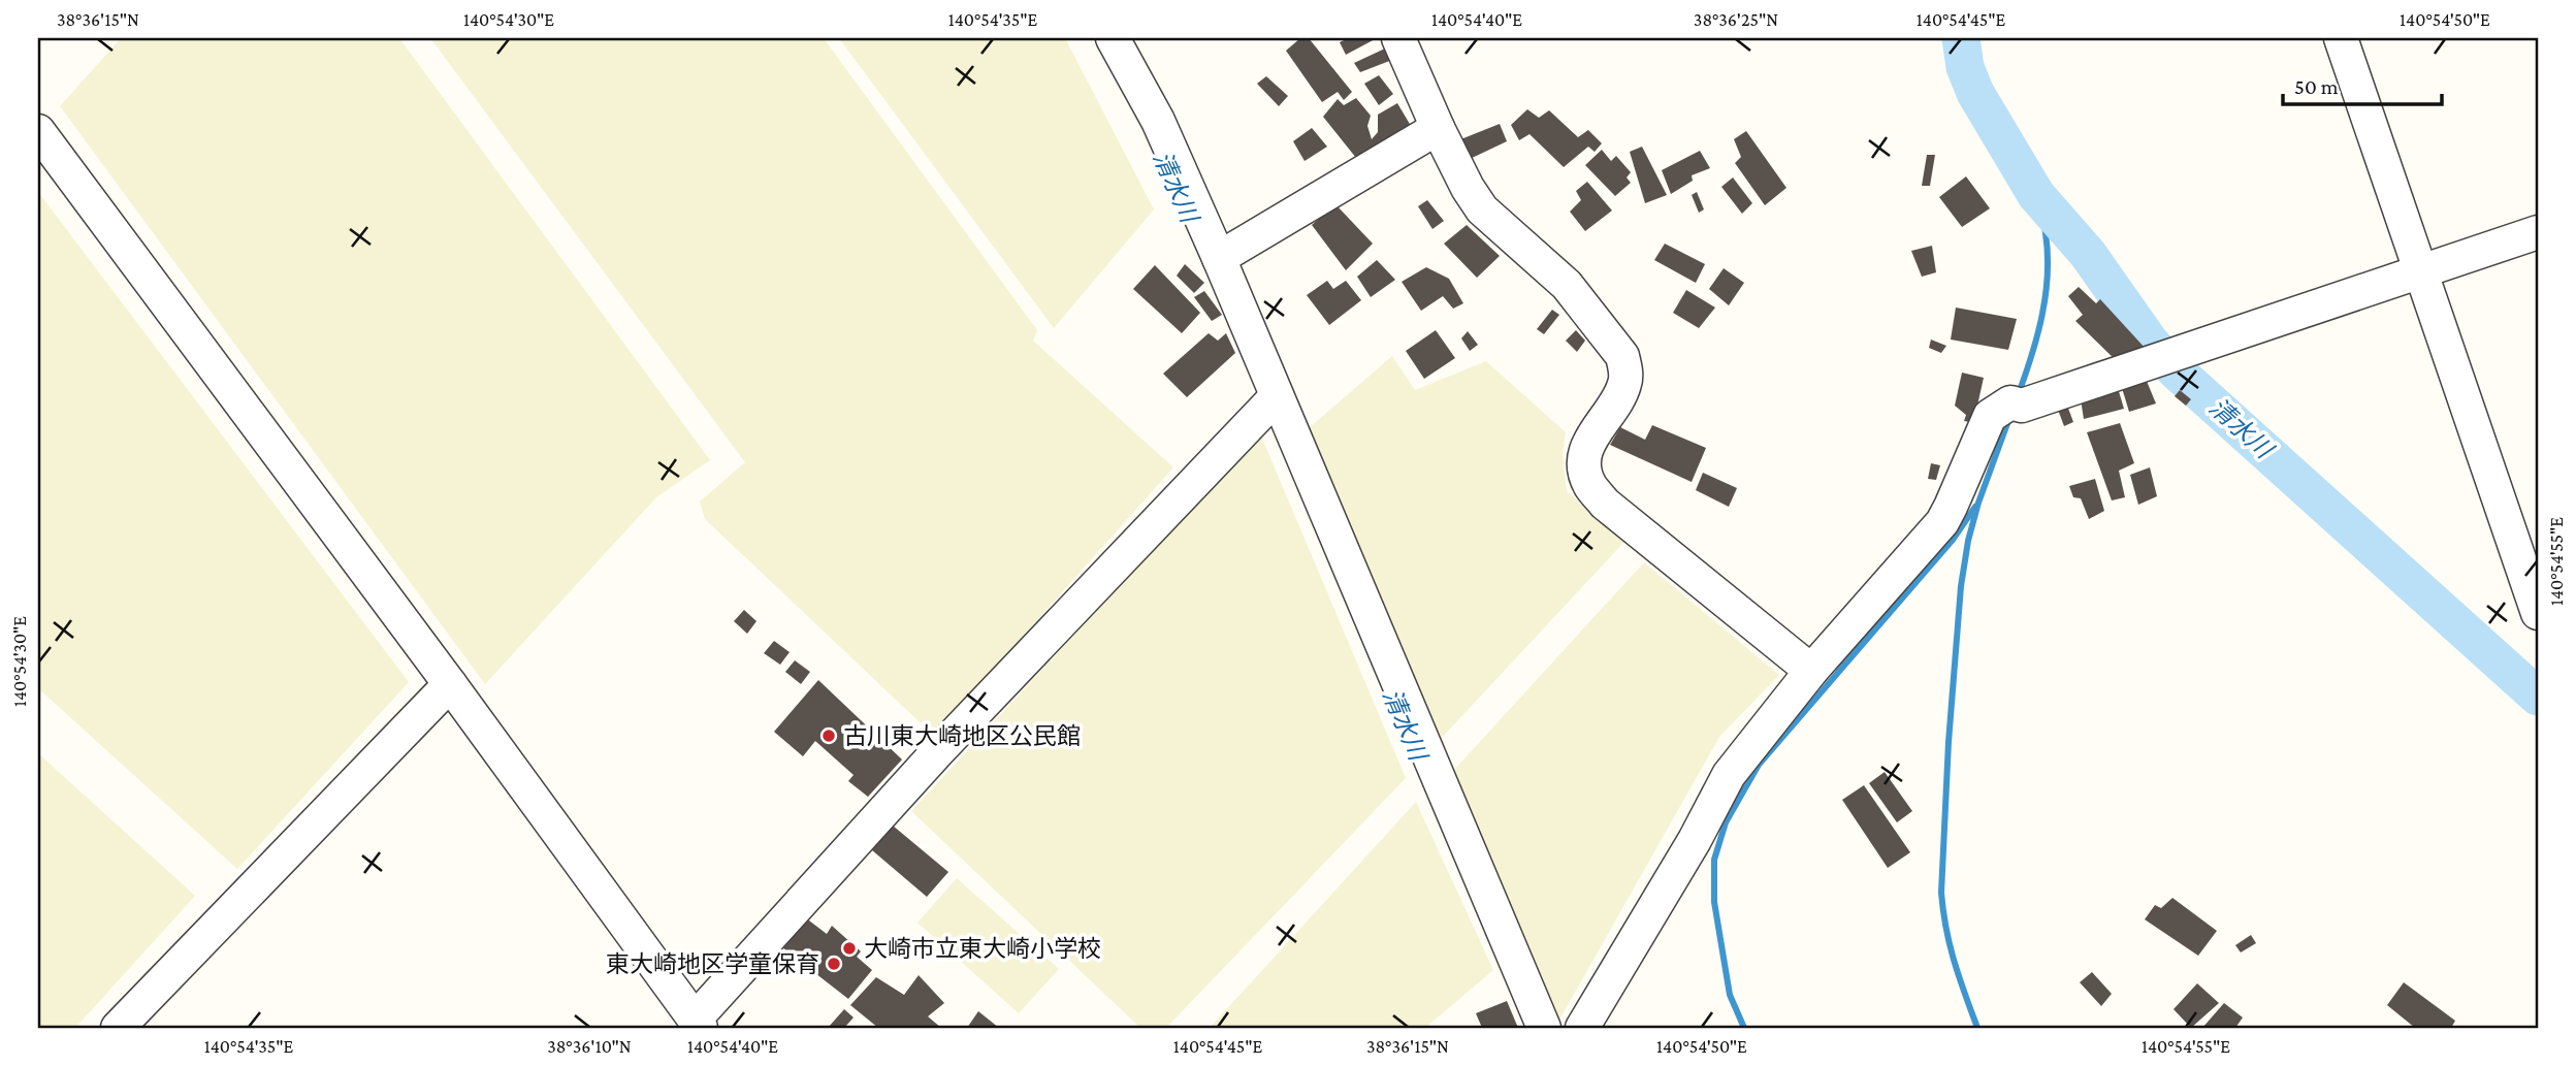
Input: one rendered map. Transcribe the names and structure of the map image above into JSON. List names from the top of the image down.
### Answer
{
  "water": ["清水川"],
  "places": ["古川東大崎地区公民館", "大崎市立東大崎小学校", "東大崎地区学童保育"],
  "scale_bar": "50 m",
  "coordinates": [
    "38°36'15\"N",
    "140°54'30\"E",
    "140°54'35\"E",
    "140°54'40\"E",
    "38°36'25\"N",
    "140°54'45\"E",
    "140°54'50\"E",
    "140°54'55\"E",
    "38°36'10\"N"
  ]
}
